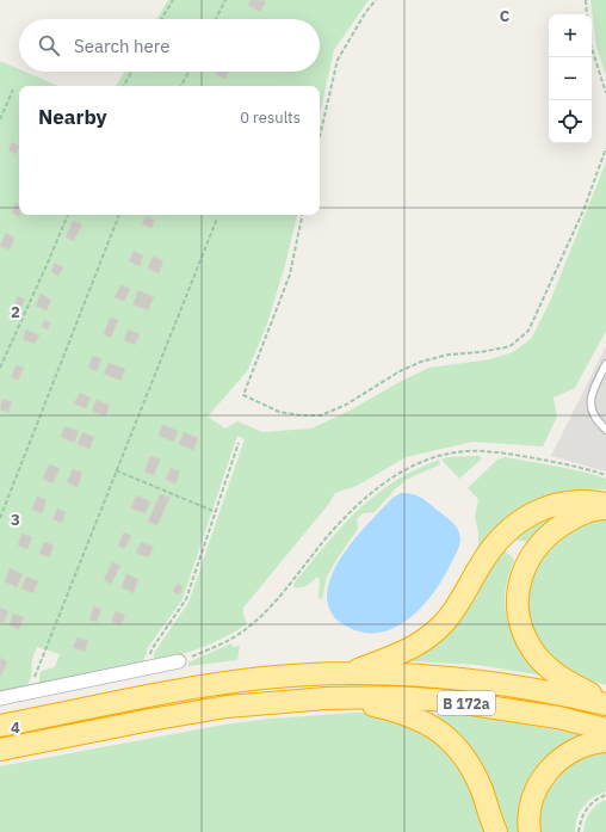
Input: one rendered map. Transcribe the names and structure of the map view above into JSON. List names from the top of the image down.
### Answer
{
  "streets": {
    "highway": ["B 172a"]
  },
  "page": {
    "map_buttons": ["+", "−"],
    "search": "Search here",
    "heading": ["Nearby", "0 results"]
  },
  "grid": {
    "columns": ["C"],
    "rows": ["2", "3", "4"]
  }
}
